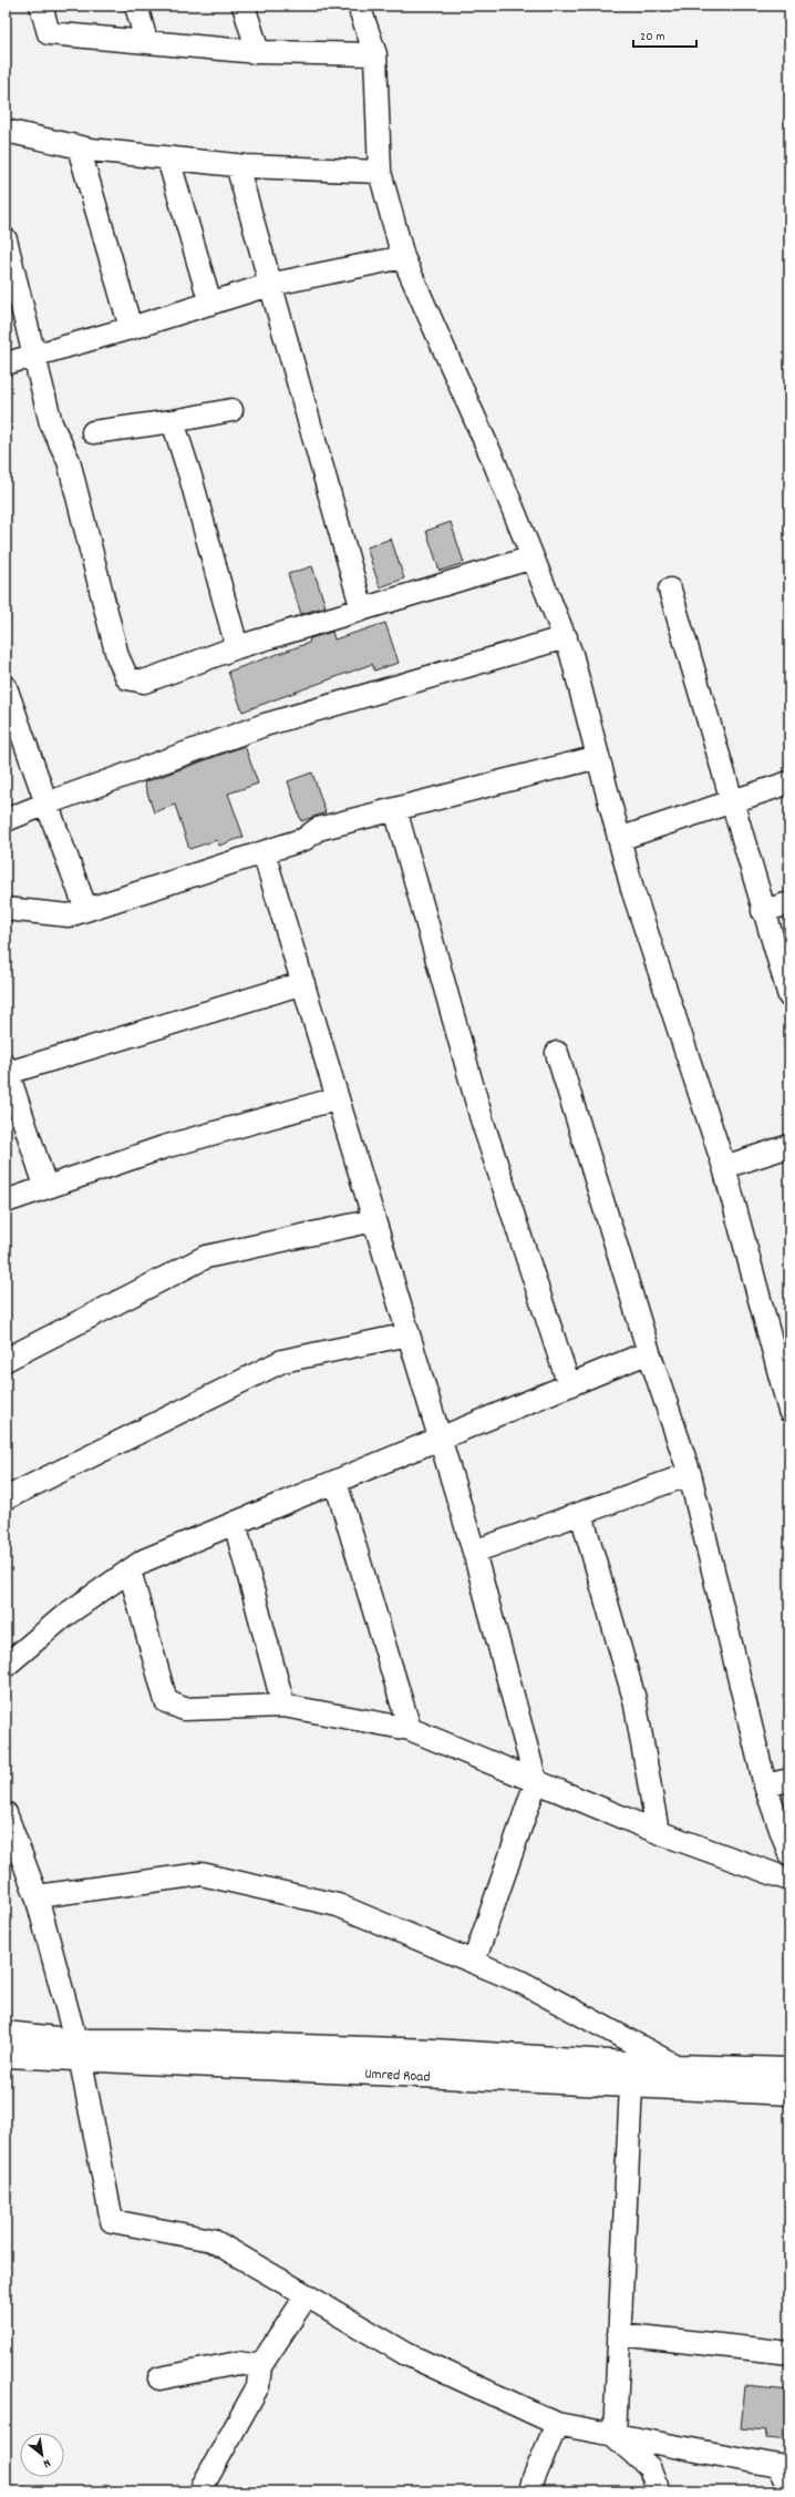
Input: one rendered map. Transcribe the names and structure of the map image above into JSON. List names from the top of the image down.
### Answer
{
  "scale_bar": "20 m",
  "north": "bottom right"
}
